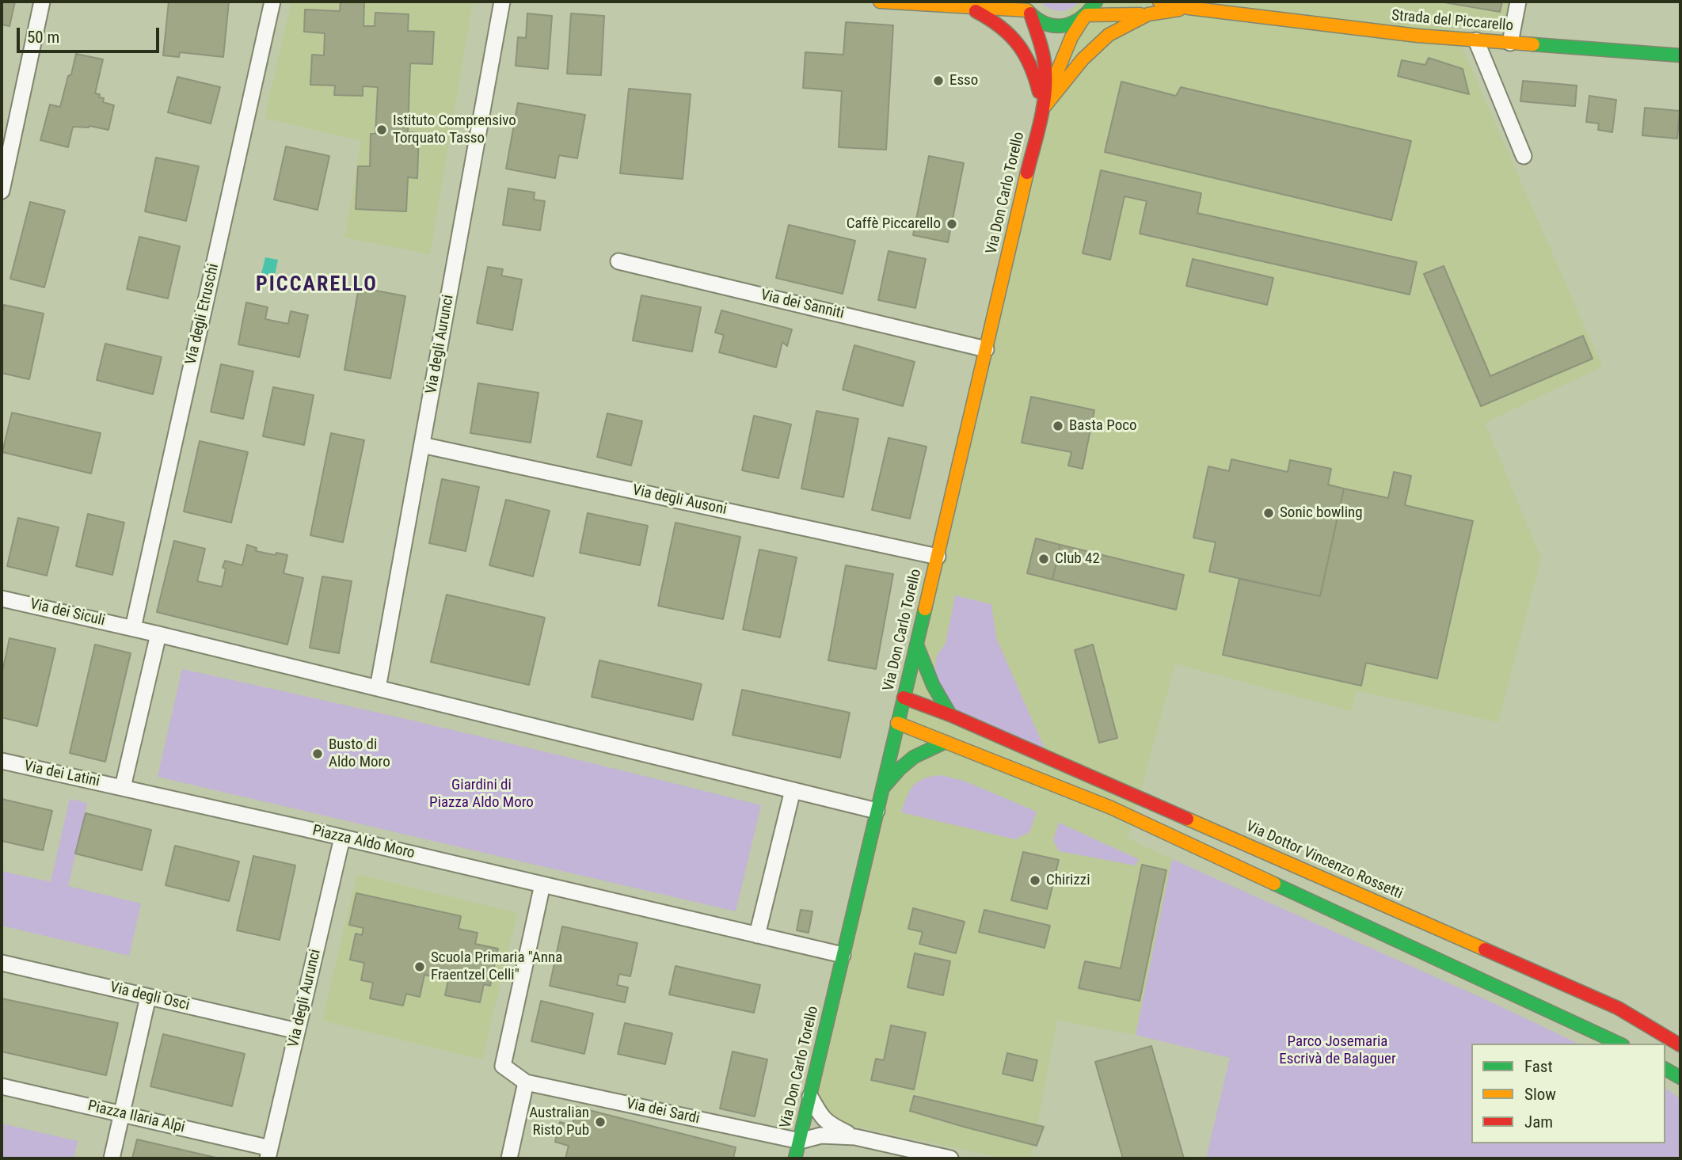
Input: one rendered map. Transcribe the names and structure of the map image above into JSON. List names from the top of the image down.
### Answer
{
  "streets": {
    "street": [
      "Strada del Piccarello",
      "Via Don Carlo Torello",
      "Via dei Sanniti",
      "Via degli Etruschi",
      "Via degli Aurunci",
      "Via degli Ausoni",
      "Via dei Siculi",
      "Via dei Latini",
      "Piazza Aldo Moro",
      "Via Dottor Vincenzo Rossetti",
      "Via degli Osci",
      "Via dei Sardi",
      "Piazza Ilaria Alpi"
    ]
  },
  "crossings": [
    ["Strada del Piccarello", "Via Don Carlo Torello"],
    ["Via Don Carlo Torello", "Via dei Sanniti"],
    ["Via Don Carlo Torello", "Via degli Ausoni"],
    ["Via Don Carlo Torello", "Piazza Aldo Moro"],
    ["Via Don Carlo Torello", "Via Dottor Vincenzo Rossetti"],
    ["Via Don Carlo Torello", "Via dei Sardi"],
    ["Via degli Etruschi", "Via dei Siculi"],
    ["Via degli Aurunci", "Via degli Ausoni"],
    ["Via degli Aurunci", "Piazza Aldo Moro"],
    ["Via degli Aurunci", "Via degli Osci"],
    ["Via degli Aurunci", "Piazza Ilaria Alpi"],
    ["Via dei Latini", "Piazza Aldo Moro"]
  ],
  "districts": ["PICCARELLO"],
  "parks": ["Giardini di Piazza Aldo Moro", "Parco Josemaria Escrivà de Balaguer"],
  "places": [
    "Esso",
    "Istituto Comprensivo Torquato Tasso",
    "Caffè Piccarello",
    "Basta Poco",
    "Sonic bowling",
    "Club 42",
    "Busto di Aldo Moro",
    "Chirizzi",
    "Scuola Primaria \"Anna Fraentzel Celli\"",
    "Australian Risto Pub"
  ],
  "legend": ["Fast", "Slow", "Jam"],
  "scale_bar": "50 m"
}
